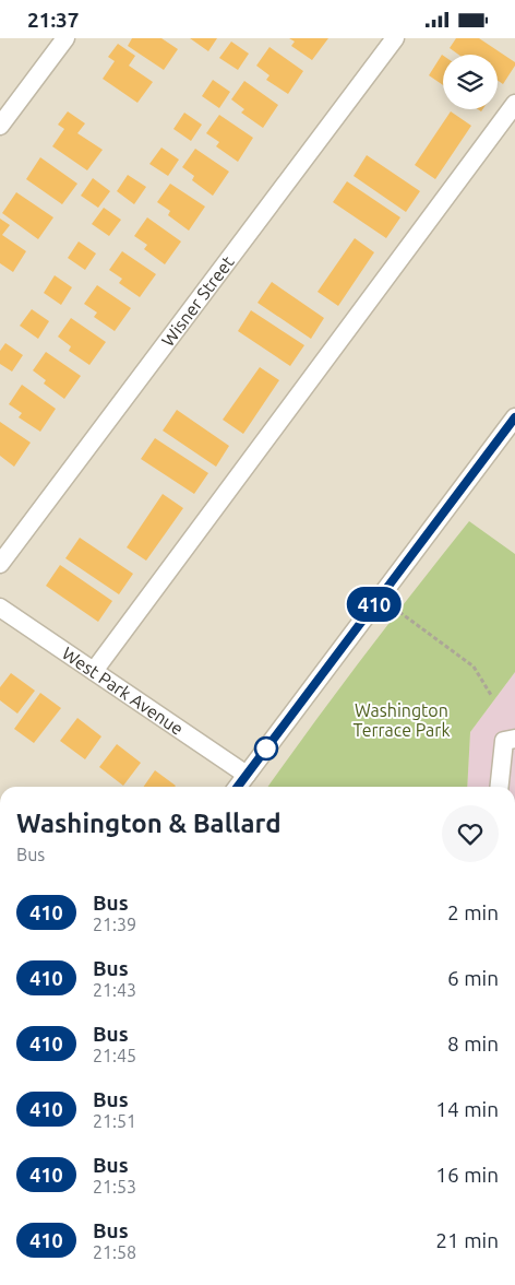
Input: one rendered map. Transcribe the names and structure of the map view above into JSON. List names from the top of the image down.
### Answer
{
  "streets": {
    "street": ["Wisner Street", "West Park Avenue"]
  },
  "parks": ["Washington Terrace Park"],
  "lines": ["bus line 410"],
  "page": {
    "status": "21:37",
    "on_map": "410",
    "heading": ["Washington & Ballard", "Bus"],
    "list": [
      {
        "mark": "410",
        "name": "Bus",
        "note": "21:39",
        "value": "2 min"
      },
      {
        "mark": "410",
        "name": "Bus",
        "note": "21:43",
        "value": "6 min"
      },
      {
        "mark": "410",
        "name": "Bus",
        "note": "21:45",
        "value": "8 min"
      },
      {
        "mark": "410",
        "name": "Bus",
        "note": "21:51",
        "value": "14 min"
      },
      {
        "mark": "410",
        "name": "Bus",
        "note": "21:53",
        "value": "16 min"
      },
      {
        "mark": "410",
        "name": "Bus",
        "note": "21:58",
        "value": "21 min"
      }
    ]
  }
}
